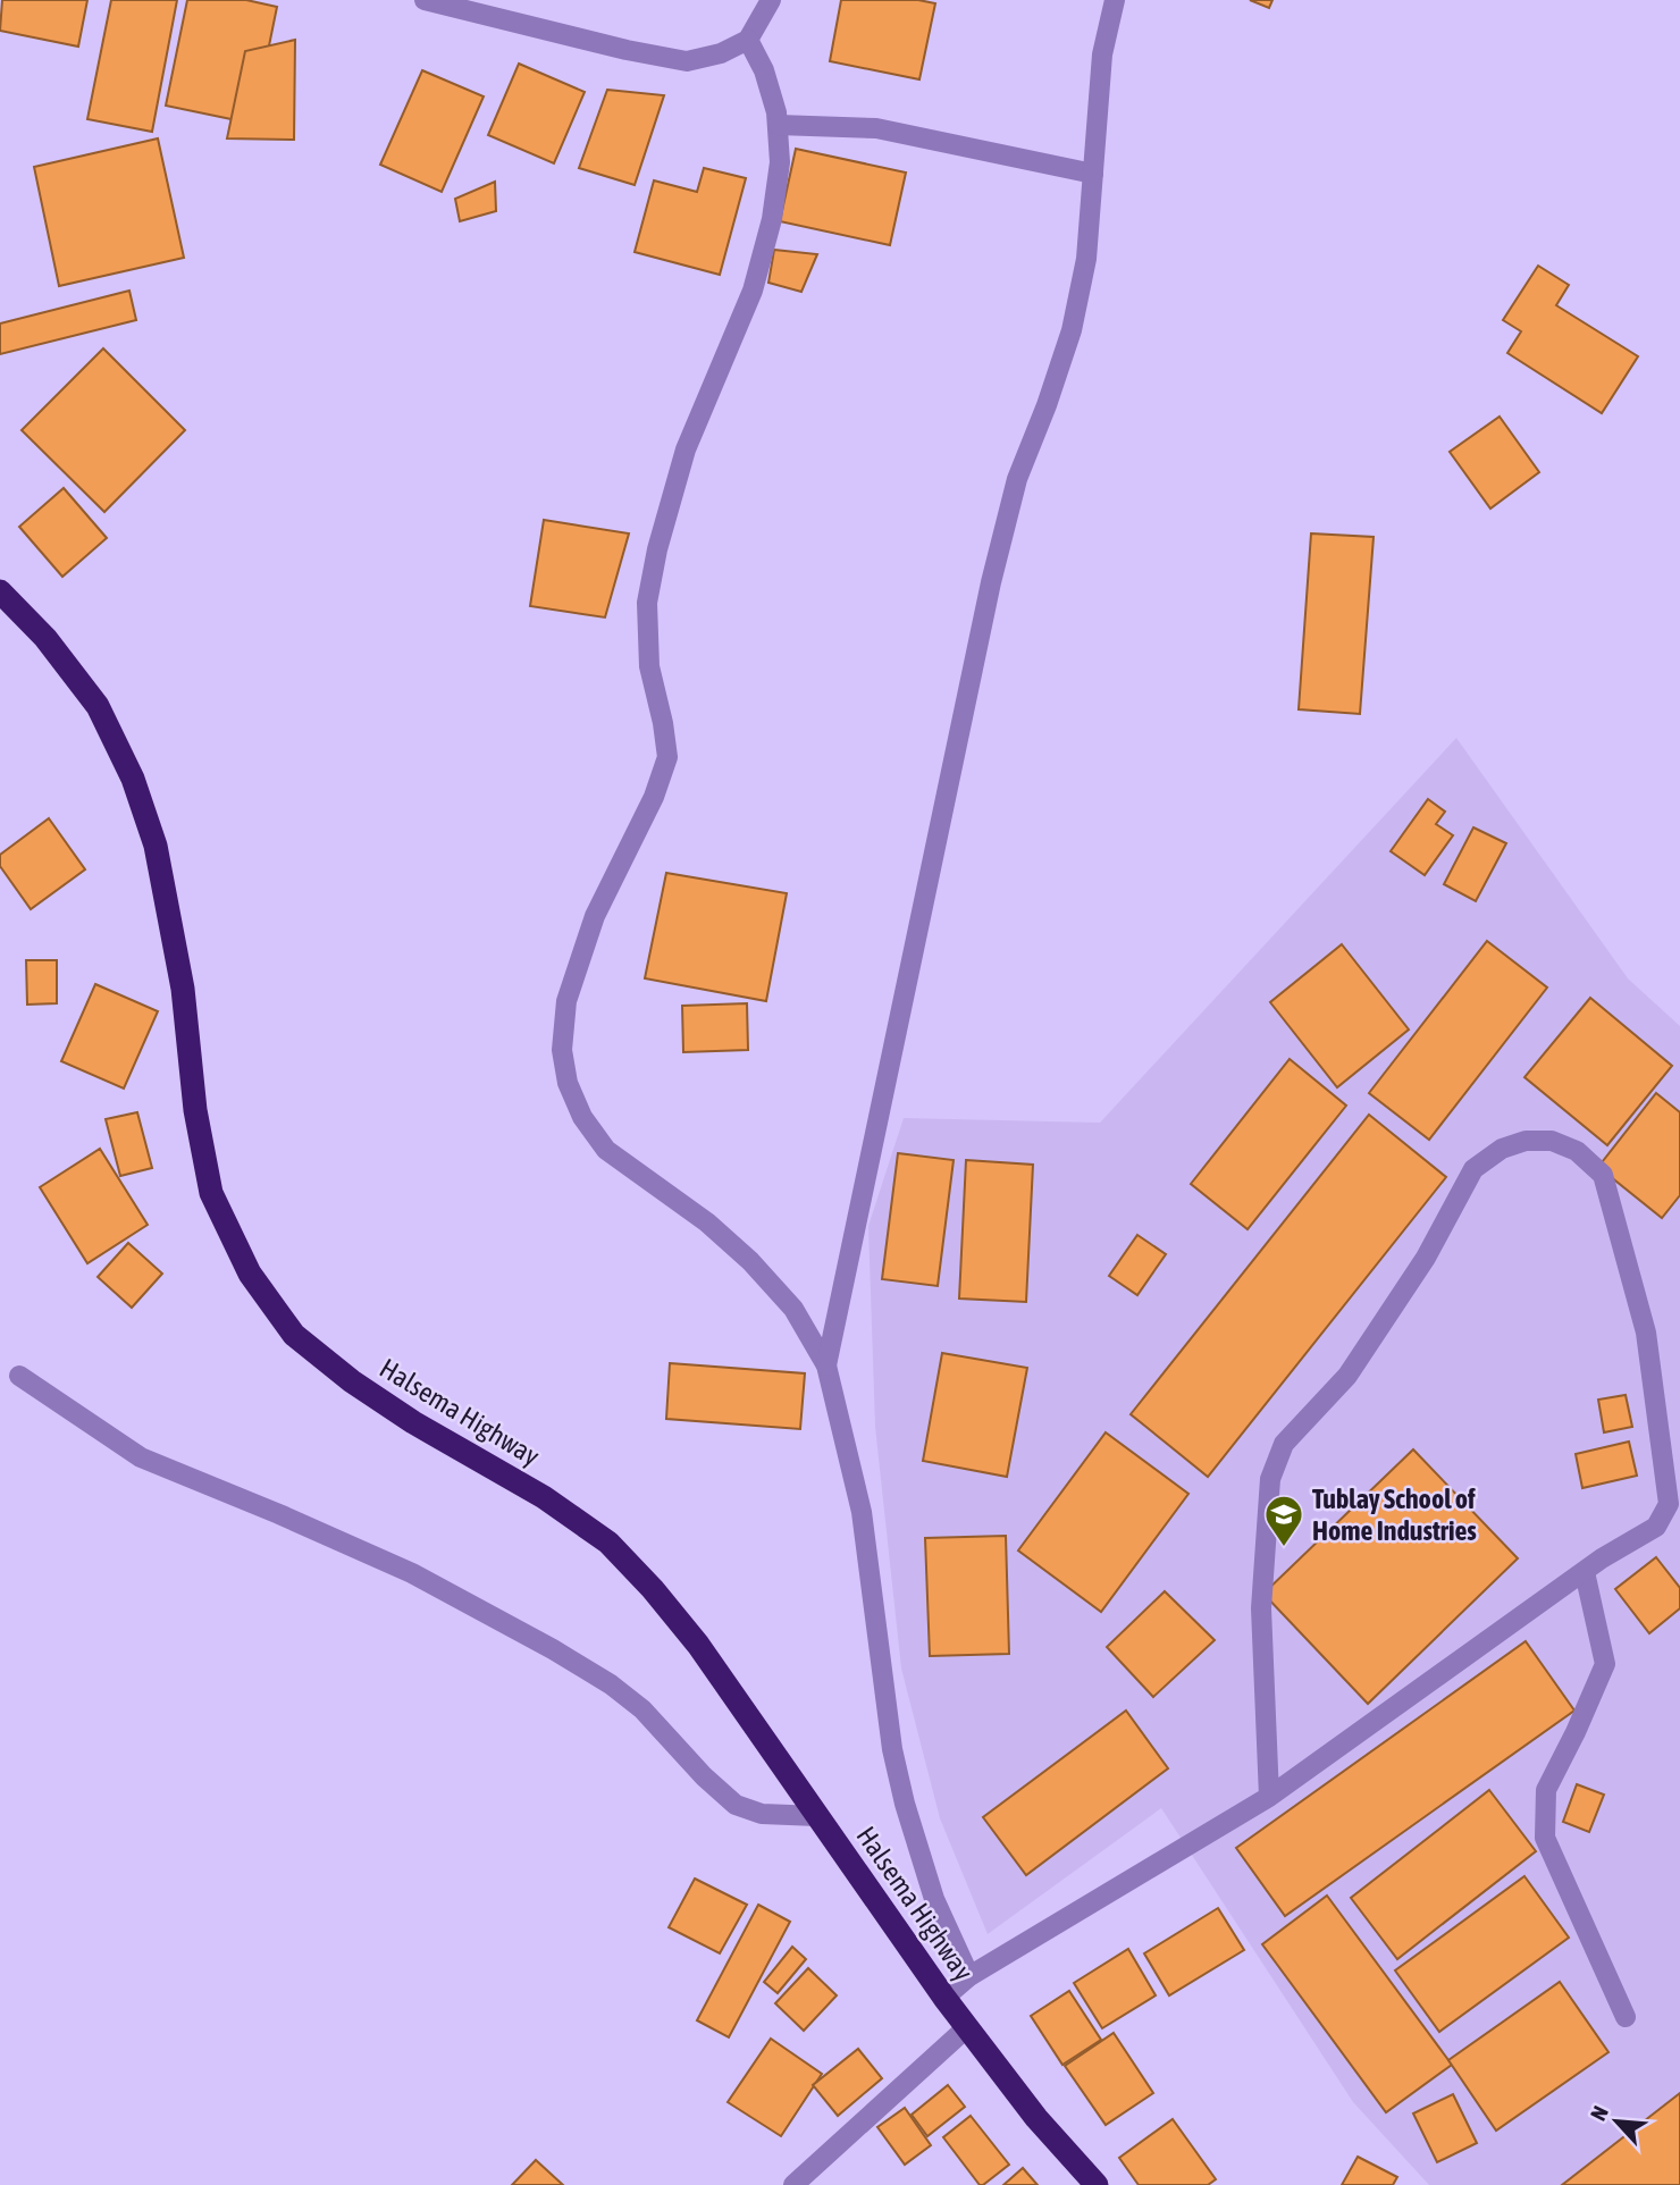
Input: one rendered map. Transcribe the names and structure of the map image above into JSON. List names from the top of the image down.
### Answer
{
  "streets": {
    "highway": ["Halsema Highway"]
  },
  "places": {
    "school or university": ["Tublay School of Home Industries"]
  },
  "north": "top left"
}
